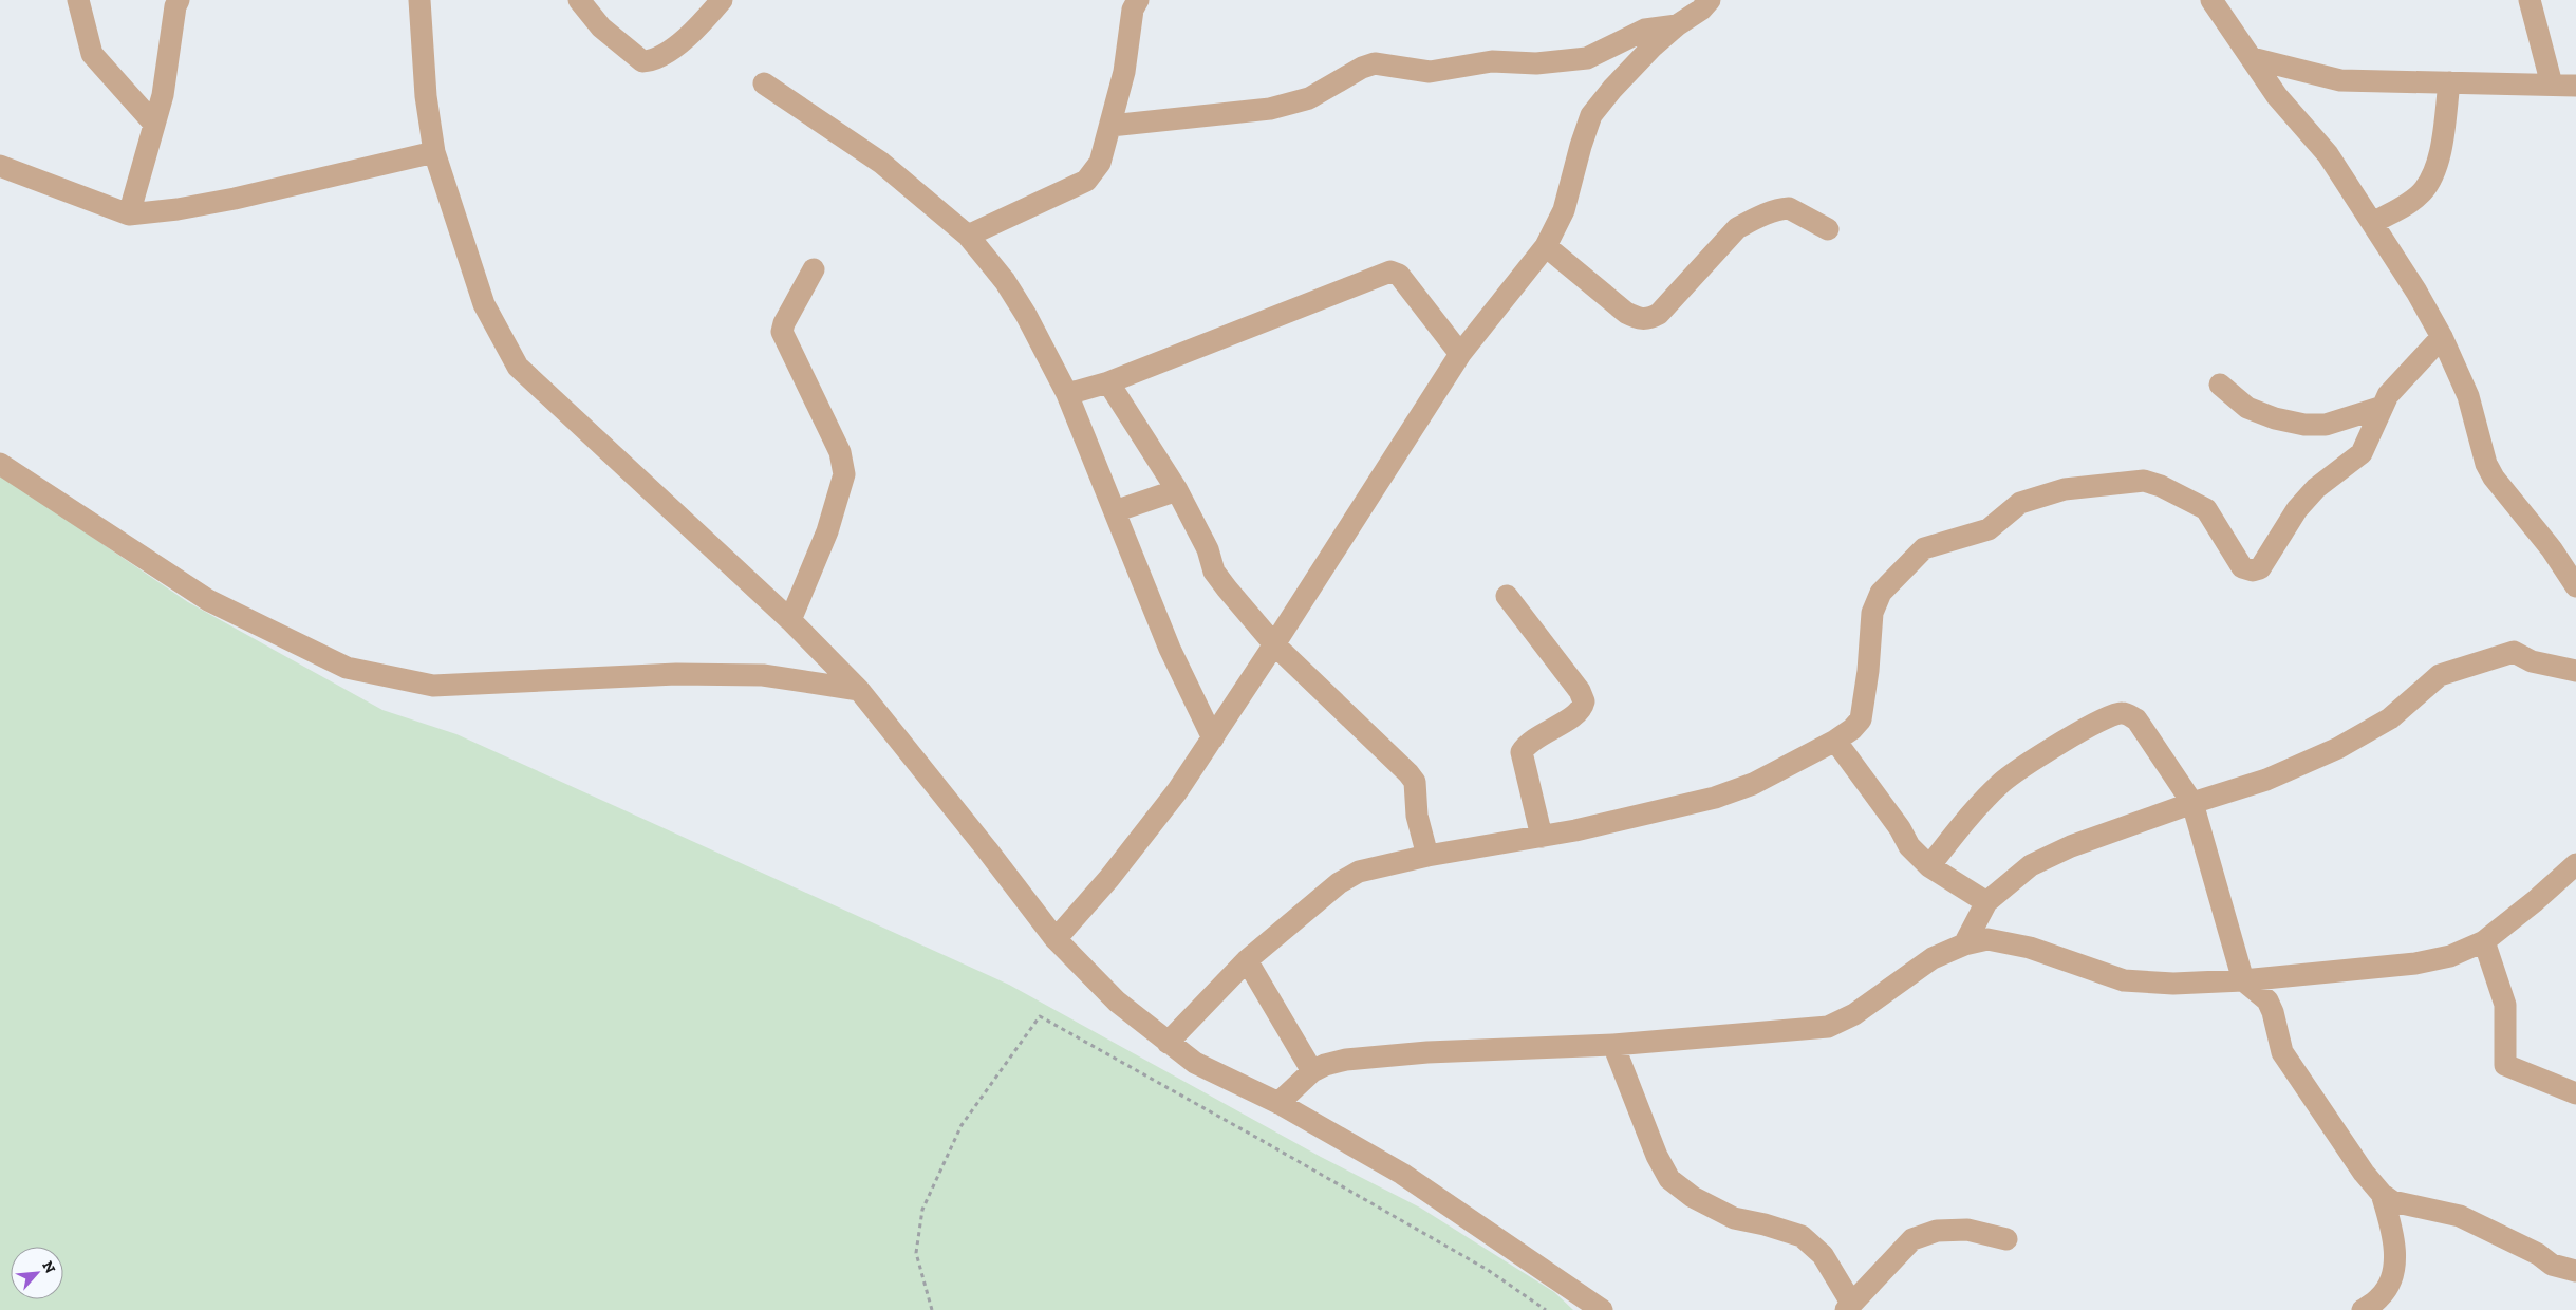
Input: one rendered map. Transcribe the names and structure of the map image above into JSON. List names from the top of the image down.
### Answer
{
  "north": "top right"
}
